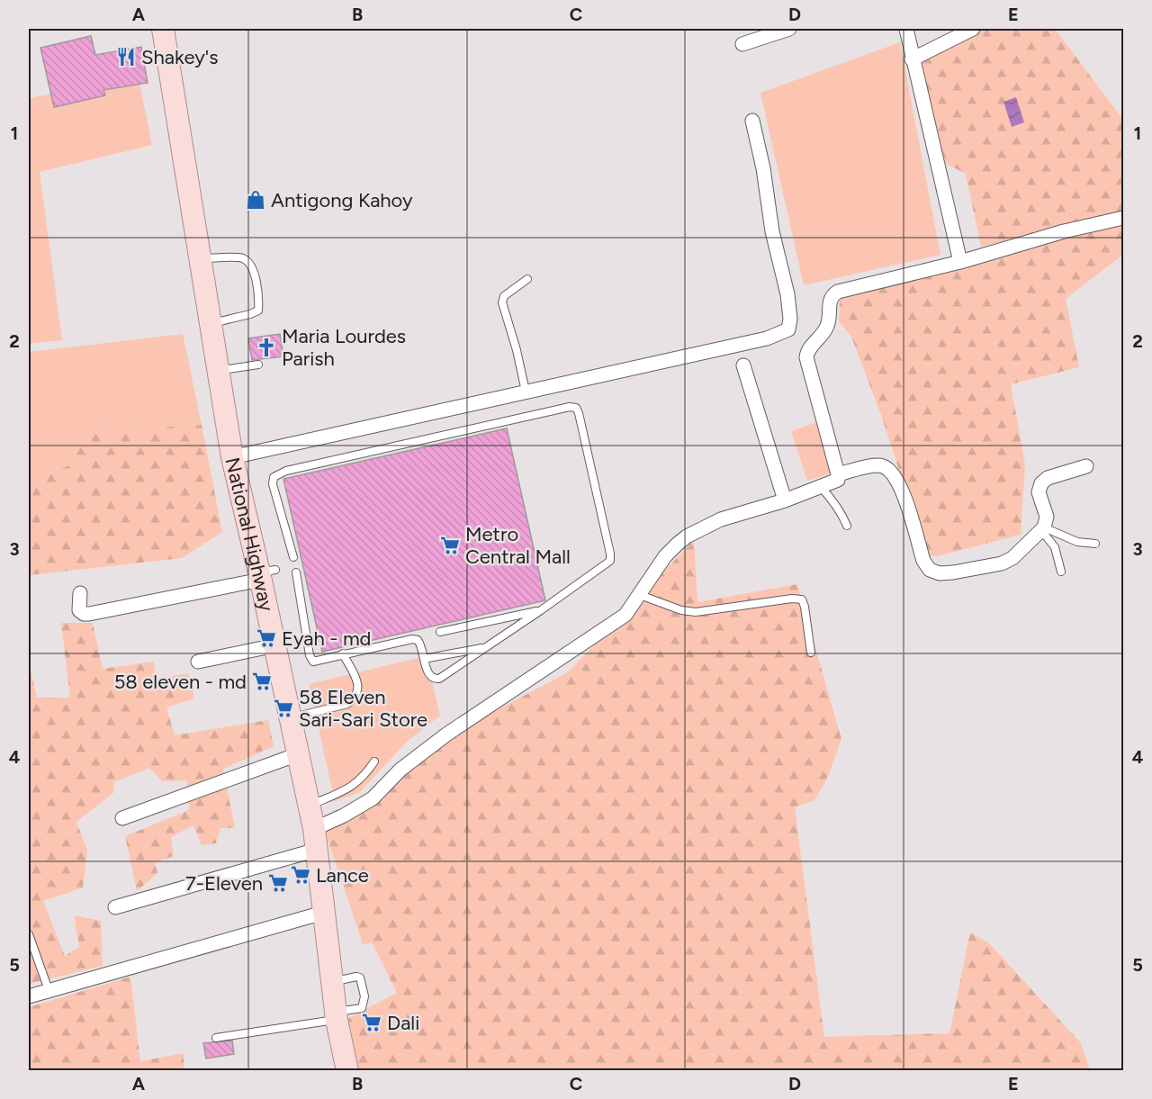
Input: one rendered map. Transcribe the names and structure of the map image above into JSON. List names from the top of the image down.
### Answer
{
  "streets": {
    "main road": ["National Highway"]
  },
  "places": {
    "restaurant": ["Shakey's"],
    "shop": ["Antigong Kahoy"],
    "church": ["Maria Lourdes Parish"],
    "supermarket": [
      "Metro Central Mall",
      "Eyah - md",
      "58 eleven - md",
      "58 Eleven Sari-Sari Store",
      "Lance",
      "7-Eleven",
      "Dali"
    ]
  },
  "grid": {
    "columns": [
      "A",
      "B",
      "C",
      "D",
      "E"
    ],
    "rows": [
      "1",
      "2",
      "3",
      "4",
      "5"
    ]
  }
}
